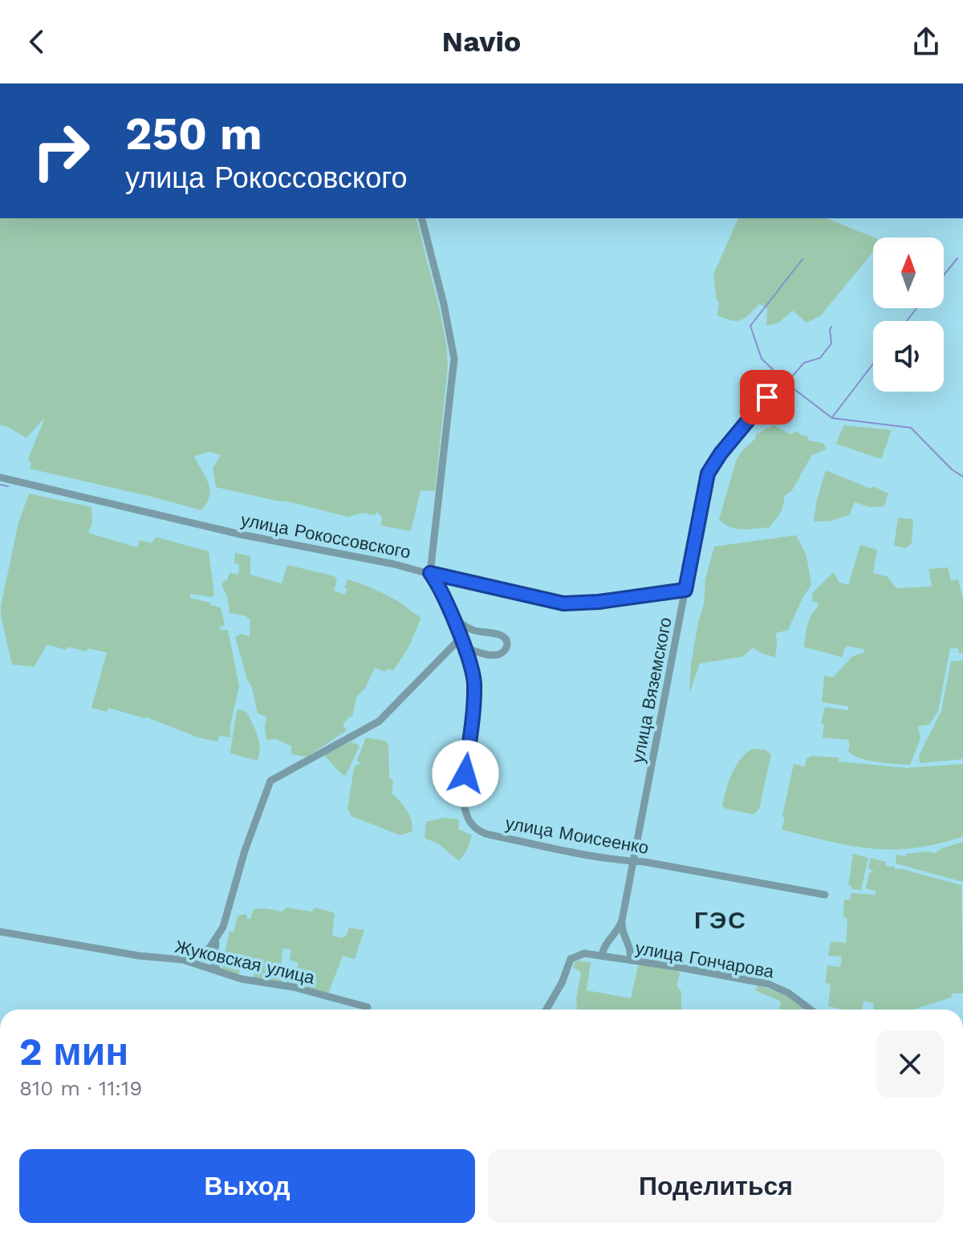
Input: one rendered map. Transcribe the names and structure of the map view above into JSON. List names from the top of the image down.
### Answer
{
  "streets": {
    "street": [
      "улица Рокоссовского",
      "улица Вяземского",
      "улица Моисеенко",
      "улица Гончарова",
      "Жуковская улица"
    ]
  },
  "crossings": [
    ["улица Рокоссовского", "улица Вяземского"],
    ["улица Рокоссовского", "улица Моисеенко"],
    ["улица Вяземского", "улица Моисеенко"]
  ],
  "districts": ["ГЭС"],
  "north": "top",
  "page": {
    "header": "Navio",
    "turn": ["250 m", "улица Рокоссовского"],
    "heading": ["2 мин", "810 m · 11:19"],
    "buttons": ["Выход", "Поделиться"]
  }
}
